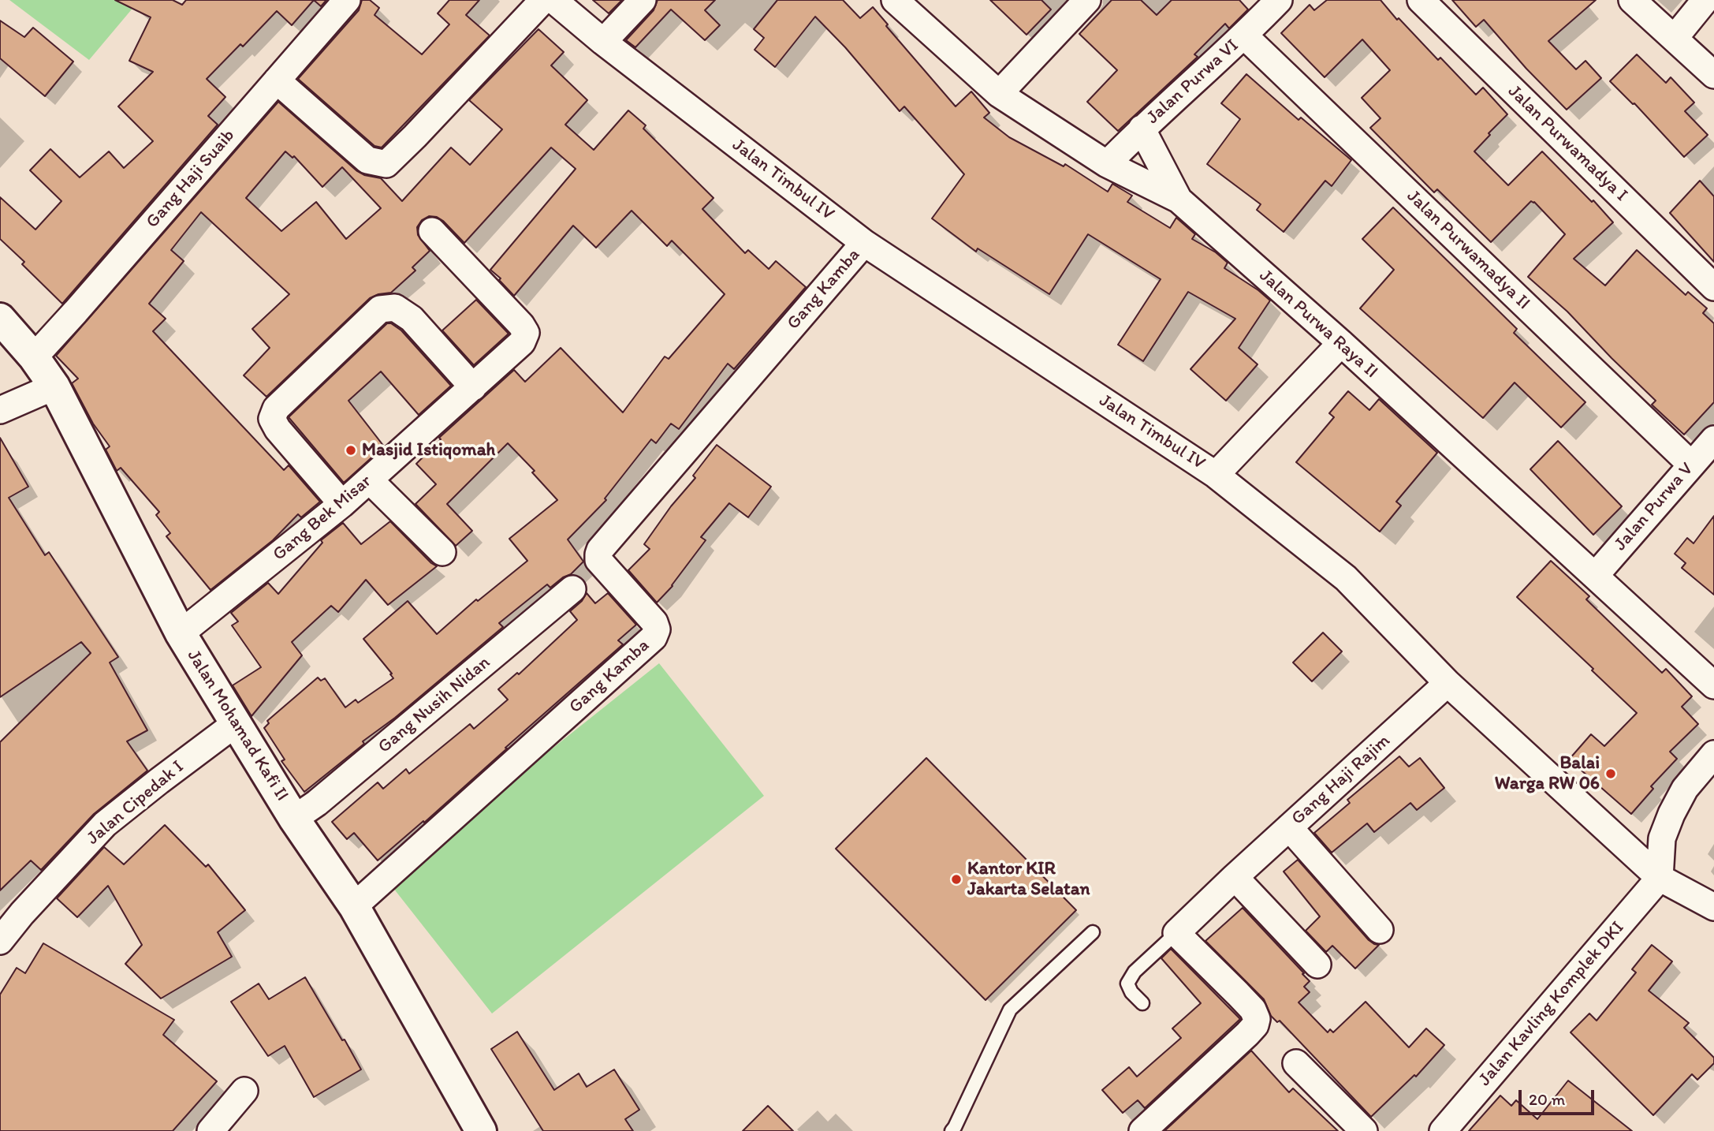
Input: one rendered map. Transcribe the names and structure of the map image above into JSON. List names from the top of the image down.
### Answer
{
  "streets": {
    "main road": ["Jalan Mohamad Kafi II"],
    "street": [
      "Jalan Purwa VI",
      "Jalan Purwamadya I",
      "Gang Haji Suaib",
      "Jalan Timbul IV",
      "Jalan Purwamadya II",
      "Gang Kamba",
      "Jalan Purwa Raya II",
      "Jalan Purwa V",
      "Gang Bek Misar",
      "Gang Nusih Nidan",
      "Gang Haji Rajim",
      "Jalan Cipedak I",
      "Jalan Kavling Komplek DKI"
    ]
  },
  "crossings": [
    ["Jalan Purwa VI", "Jalan Purwamadya II"],
    ["Jalan Purwa VI", "Jalan Purwa Raya II"],
    ["Gang Haji Suaib", "Jalan Mohamad Kafi II"],
    ["Jalan Timbul IV", "Gang Kamba"],
    ["Jalan Timbul IV", "Gang Haji Rajim"],
    ["Jalan Timbul IV", "Jalan Kavling Komplek DKI"],
    ["Jalan Purwamadya II", "Jalan Purwa V"],
    ["Gang Kamba", "Jalan Mohamad Kafi II"],
    ["Jalan Purwa Raya II", "Jalan Purwa V"],
    ["Gang Bek Misar", "Jalan Mohamad Kafi II"],
    ["Gang Nusih Nidan", "Jalan Mohamad Kafi II"],
    ["Jalan Mohamad Kafi II", "Jalan Cipedak I"]
  ],
  "places": ["Masjid Istiqomah", "Balai Warga RW 06", "Kantor KIR Jakarta Selatan"],
  "scale_bar": "20 m"
}
